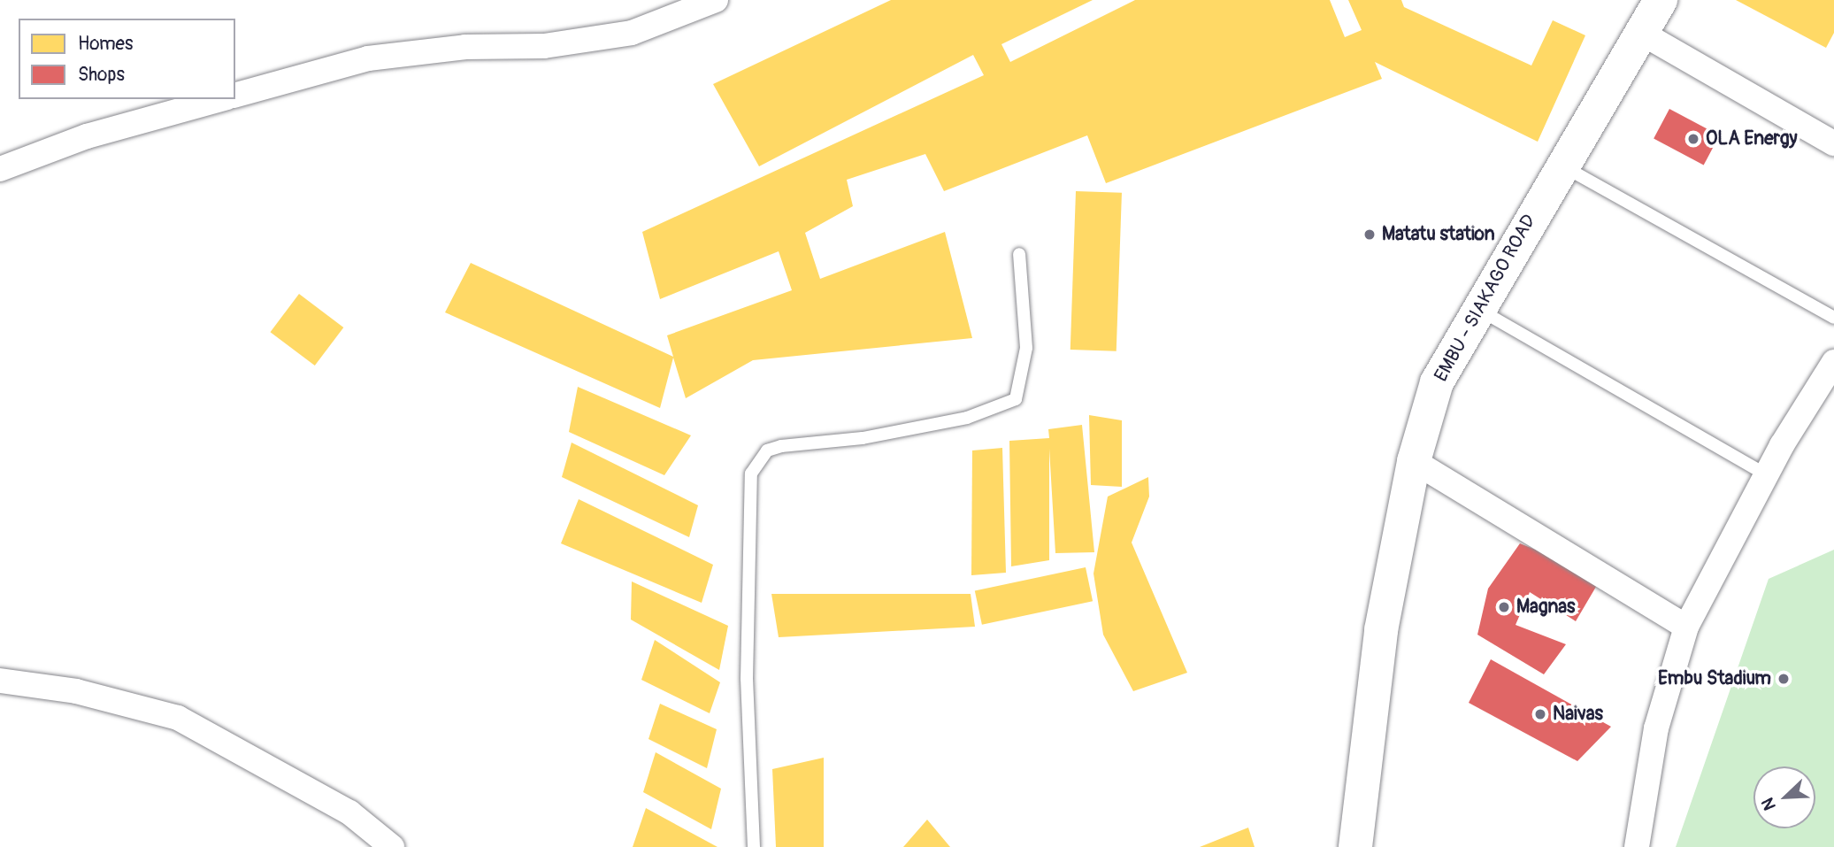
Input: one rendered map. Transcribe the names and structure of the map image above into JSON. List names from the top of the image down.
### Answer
{
  "streets": {
    "highway": ["EMBU - SIAKAGO ROAD"]
  },
  "places": [
    "OLA Energy",
    "Matatu station",
    "Magnas",
    "Embu Stadium",
    "Naivas"
  ],
  "legend": ["Homes", "Shops"],
  "north": "bottom left"
}
